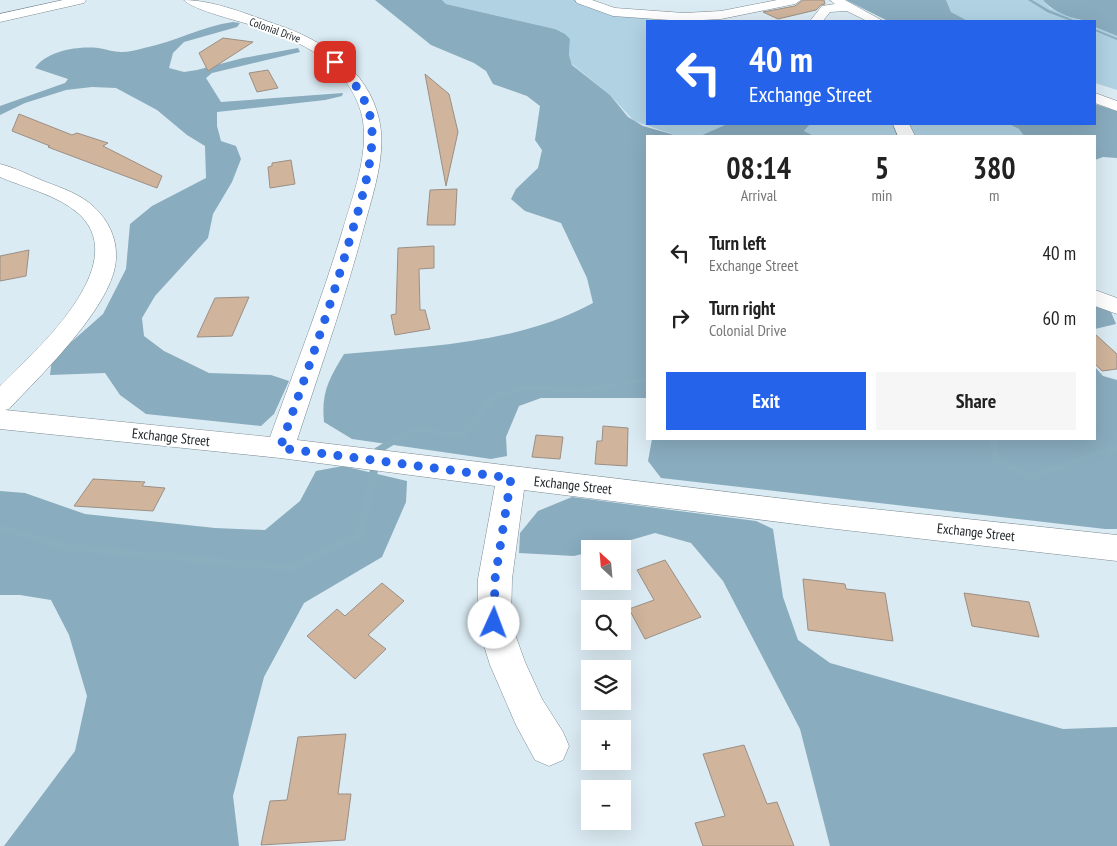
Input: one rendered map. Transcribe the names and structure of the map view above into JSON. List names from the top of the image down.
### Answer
{
  "streets": {
    "street": ["Colonial Drive", "Exchange Street"]
  },
  "crossings": [
    ["Colonial Drive", "Exchange Street"]
  ],
  "north": "top left",
  "page": {
    "turn": ["40 m", "Exchange Street"],
    "eta": [
      "08:14",
      "Arrival",
      "5",
      "min",
      "380",
      "m"
    ],
    "list": [
      {
        "name": "Turn left",
        "note": "Exchange Street",
        "value": "40 m"
      },
      {
        "name": "Turn right",
        "note": "Colonial Drive",
        "value": "60 m"
      }
    ],
    "buttons": ["Exit", "Share"],
    "map_buttons": ["+", "−"]
  }
}
